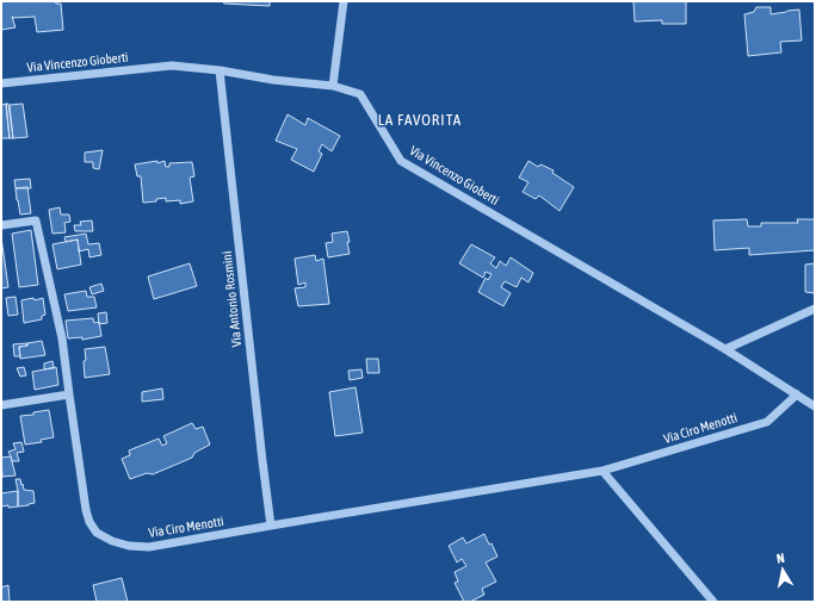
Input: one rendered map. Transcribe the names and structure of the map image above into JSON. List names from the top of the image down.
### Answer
{
  "streets": {
    "street": ["Via Vincenzo Gioberti", "Via Antonio Rosmini", "Via Ciro Menotti"]
  },
  "crossings": [
    ["Via Vincenzo Gioberti", "Via Antonio Rosmini"],
    ["Via Vincenzo Gioberti", "Via Ciro Menotti"],
    ["Via Antonio Rosmini", "Via Ciro Menotti"]
  ],
  "districts": ["LA FAVORITA"],
  "north": "top"
}
